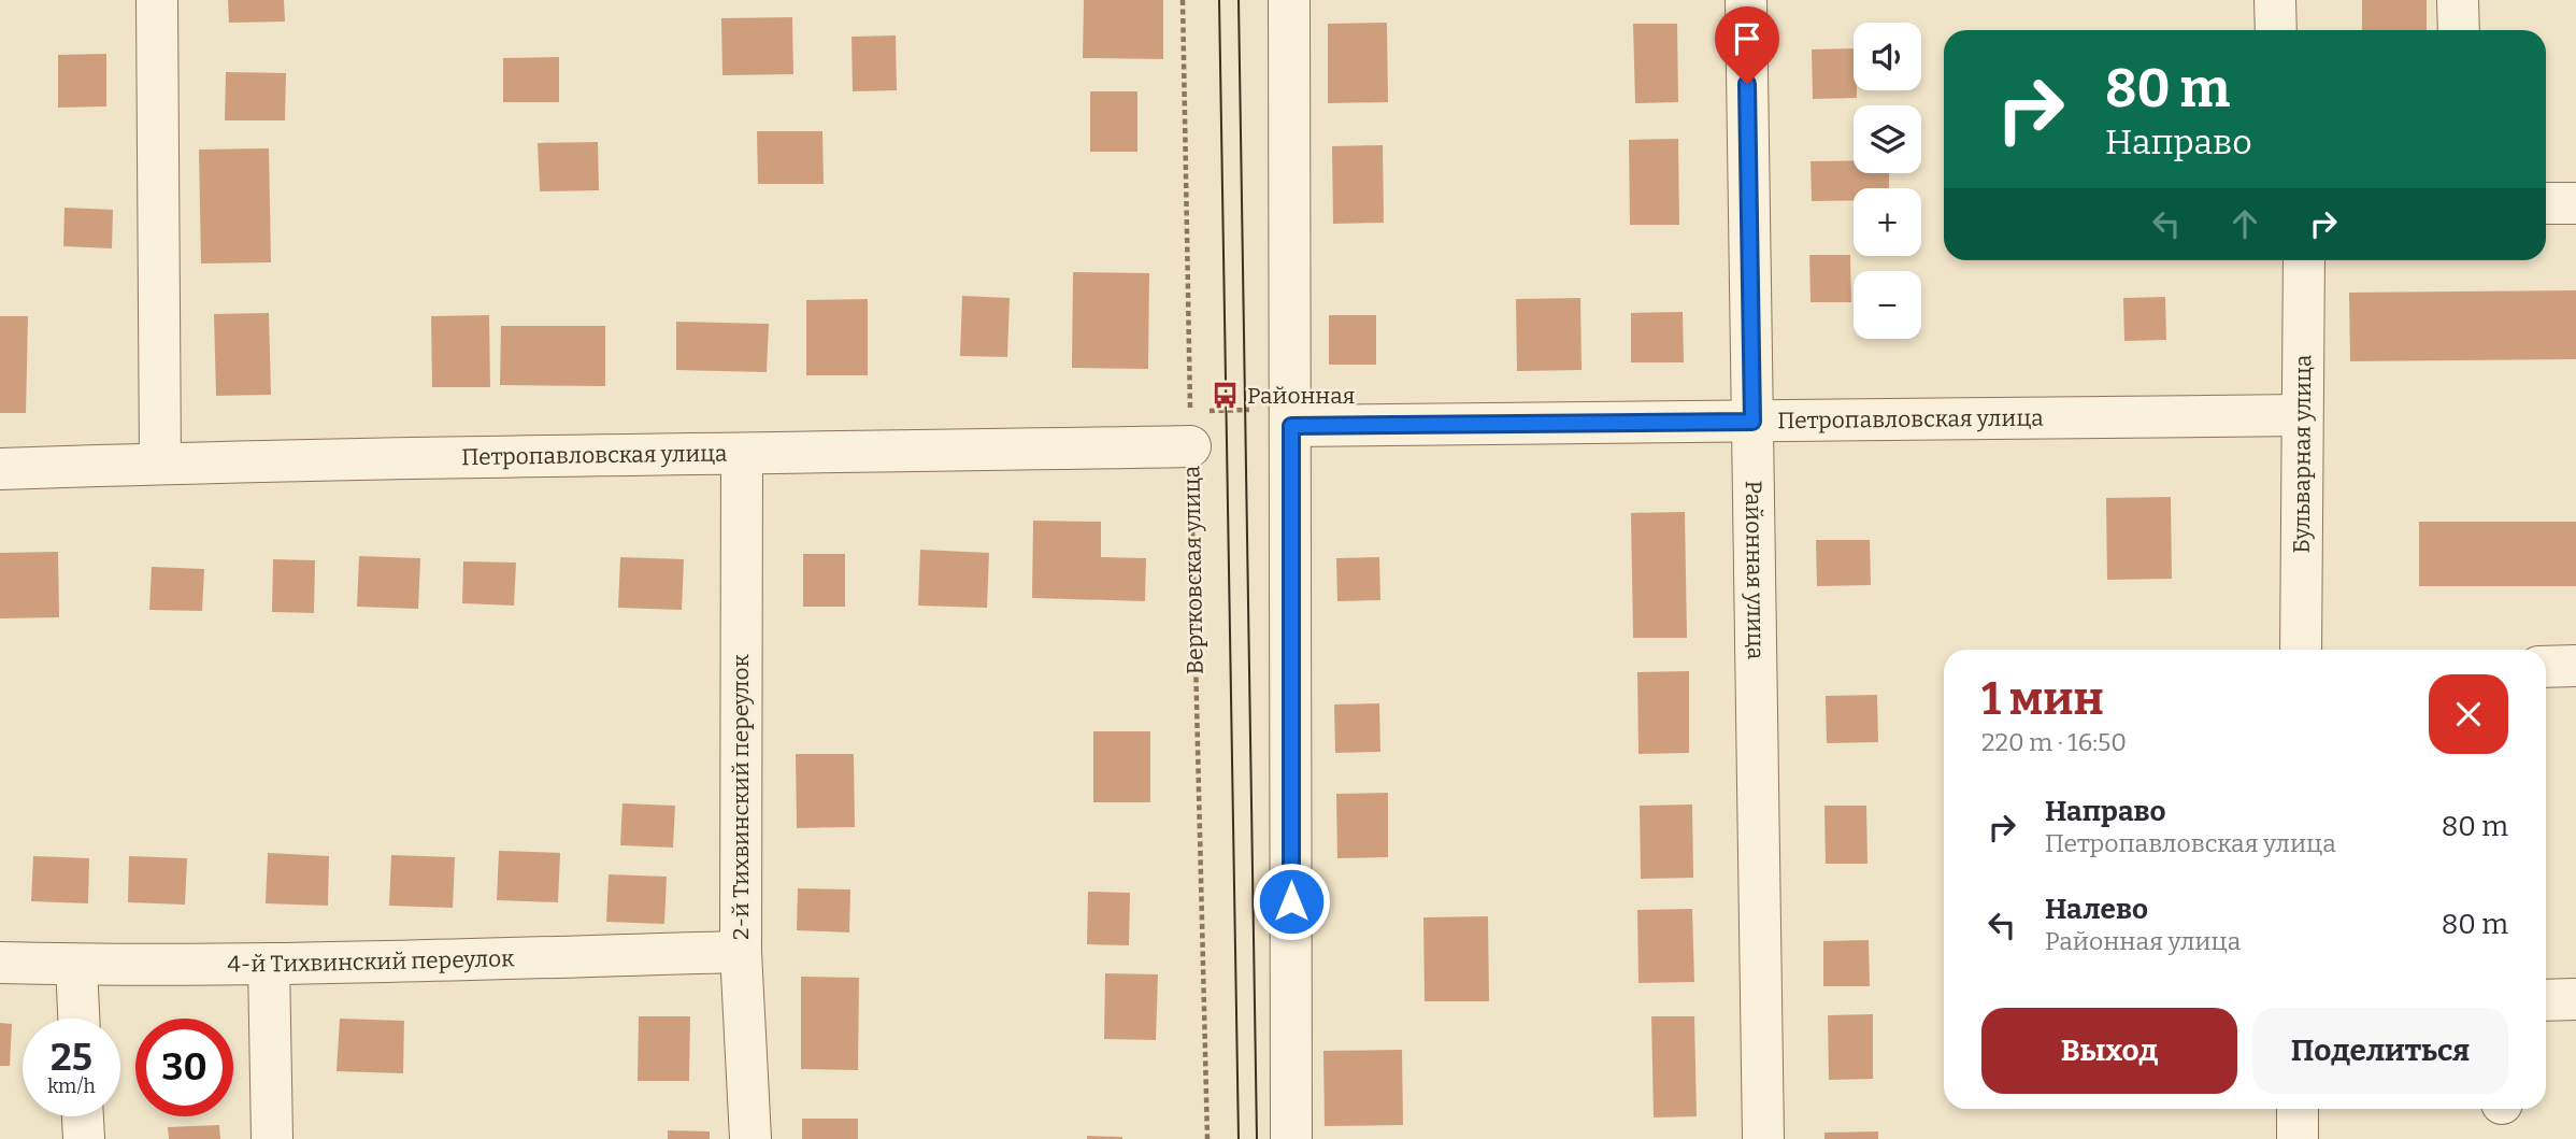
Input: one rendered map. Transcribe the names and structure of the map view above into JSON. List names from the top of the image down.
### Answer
{
  "streets": {
    "street": [
      "Петропавловская улица",
      "Бульварная улица",
      "Районная улица",
      "2-й Тихвинский переулок",
      "4-й Тихвинский переулок"
    ],
    "path": ["Вертковская улица"]
  },
  "crossings": [
    ["Петропавловская улица", "Бульварная улица"],
    ["Петропавловская улица", "Районная улица"],
    ["Петропавловская улица", "Вертковская улица"],
    ["Петропавловская улица", "2-й Тихвинский переулок"],
    ["2-й Тихвинский переулок", "4-й Тихвинский переулок"]
  ],
  "places": {
    "bus stop": ["Районная"]
  },
  "page": {
    "map_buttons": ["+", "−"],
    "turn": ["80 m", "Направо"],
    "heading": ["1 мин", "220 m · 16:50"],
    "list": [
      {
        "name": "Направо",
        "note": "Петропавловская улица",
        "value": "80 m"
      },
      {
        "name": "Налево",
        "note": "Районная улица",
        "value": "80 m"
      }
    ],
    "buttons": ["Выход", "Поделиться"],
    "speed": "25 km/h",
    "limit": "30"
  }
}
